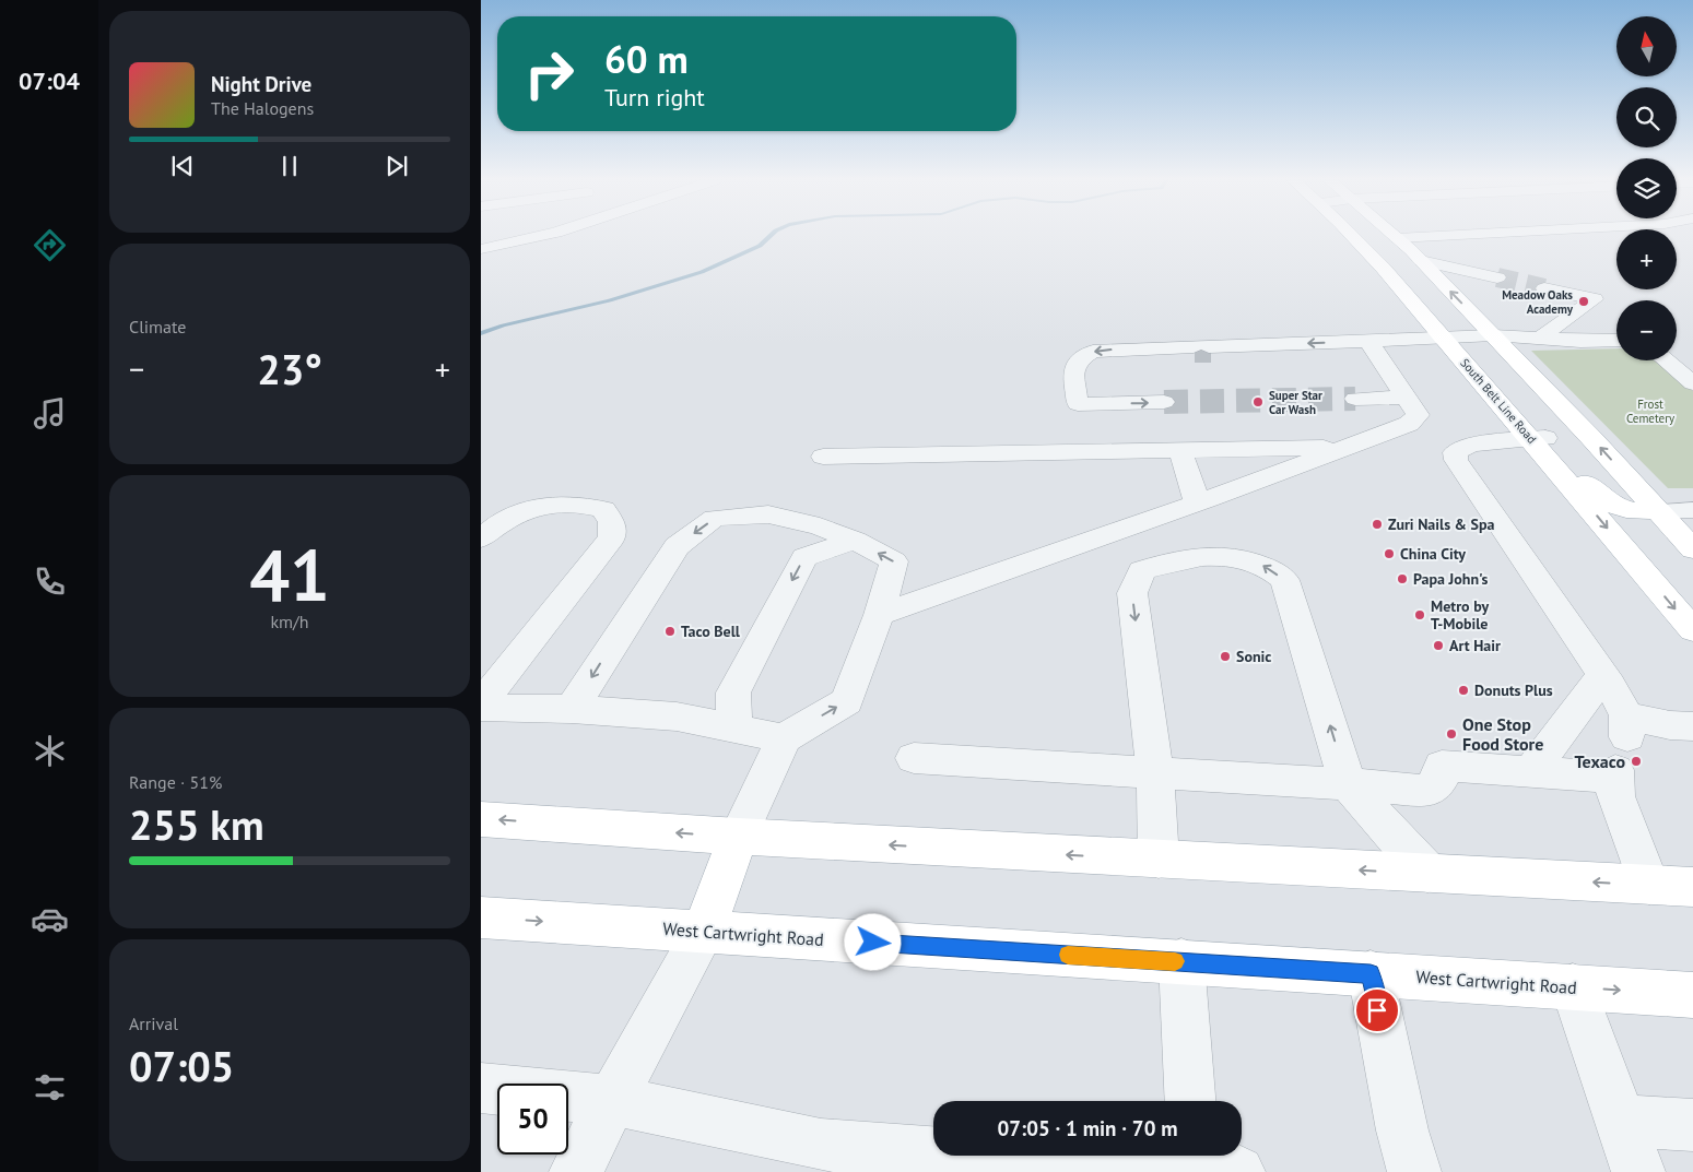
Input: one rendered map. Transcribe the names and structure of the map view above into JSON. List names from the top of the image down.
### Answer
{
  "streets": {
    "main road": ["South Belt Line Road", "West Cartwright Road"]
  },
  "parks": ["Frost Cemetery"],
  "places": [
    "Meadow Oaks Academy",
    "Super Star Car Wash",
    "Zuri Nails & Spa",
    "China City",
    "Papa John's",
    "Metro by T-Mobile",
    "Taco Bell",
    "Art Hair",
    "Sonic",
    "Donuts Plus",
    "One Stop Food Store",
    "Texaco"
  ],
  "north": "top",
  "page": {
    "tabs": "07:04",
    "map_buttons": ["+", "−"],
    "turn": ["60 m", "Turn right"],
    "song": ["Night Drive", "The Halogens"],
    "tile": [
      "Climate",
      ["41", "km/h"],
      ["Range · 51%", "255 km"],
      ["Arrival", "07:05"]
    ],
    "heat": ["−", "23°", "+"],
    "limit": "50",
    "trip": "07:05 · 1 min · 70 m"
  }
}
